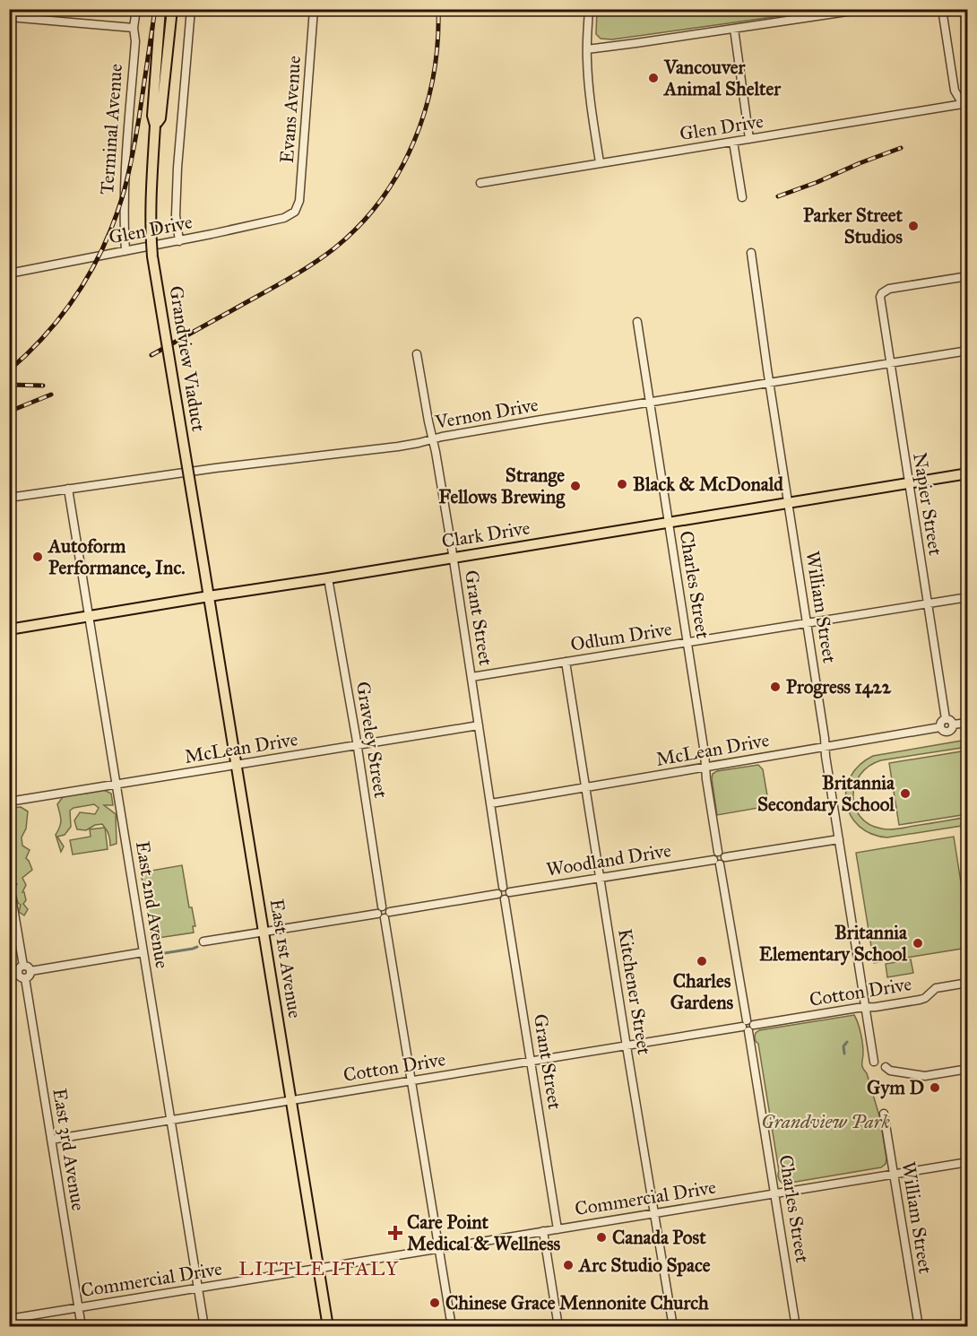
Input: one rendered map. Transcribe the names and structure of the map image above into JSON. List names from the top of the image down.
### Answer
{
  "streets": {
    "main road": ["Grandview Viaduct", "Clark Drive", "East 1st Avenue"],
    "street": [
      "Evans Avenue",
      "Glen Drive",
      "Terminal Avenue",
      "Vernon Drive",
      "Napier Street",
      "Charles Street",
      "William Street",
      "Grant Street",
      "Odlum Drive",
      "Graveley Street",
      "McLean Drive",
      "Woodland Drive",
      "East 2nd Avenue",
      "Kitchener Street",
      "Cotton Drive",
      "East 3rd Avenue",
      "Commercial Drive"
    ]
  },
  "crossings": [
    ["Evans Avenue", "Glen Drive"],
    ["Glen Drive", "Terminal Avenue"],
    ["Grandview Viaduct", "Clark Drive"],
    ["Grandview Viaduct", "East 1st Avenue"],
    ["Vernon Drive", "Napier Street"],
    ["Vernon Drive", "Charles Street"],
    ["Vernon Drive", "William Street"],
    ["Vernon Drive", "Grant Street"],
    ["Vernon Drive", "East 2nd Avenue"],
    ["Napier Street", "Clark Drive"],
    ["Napier Street", "Odlum Drive"],
    ["Napier Street", "McLean Drive"],
    ["Clark Drive", "Charles Street"],
    ["Clark Drive", "William Street"],
    ["Clark Drive", "Grant Street"],
    ["Clark Drive", "Graveley Street"],
    ["Clark Drive", "East 2nd Avenue"],
    ["Clark Drive", "East 1st Avenue"],
    ["Charles Street", "Odlum Drive"],
    ["Charles Street", "McLean Drive"],
    ["Charles Street", "Woodland Drive"],
    ["Charles Street", "Cotton Drive"],
    ["Charles Street", "Commercial Drive"],
    ["William Street", "Odlum Drive"],
    ["William Street", "McLean Drive"],
    ["William Street", "Woodland Drive"],
    ["William Street", "Cotton Drive"],
    ["William Street", "Commercial Drive"],
    ["Grant Street", "Odlum Drive"],
    ["Grant Street", "McLean Drive"],
    ["Grant Street", "Woodland Drive"],
    ["Grant Street", "Cotton Drive"],
    ["Grant Street", "Commercial Drive"],
    ["Odlum Drive", "Kitchener Street"],
    ["Graveley Street", "McLean Drive"],
    ["Graveley Street", "Cotton Drive"],
    ["Graveley Street", "Commercial Drive"],
    ["McLean Drive", "East 2nd Avenue"],
    ["McLean Drive", "East 1st Avenue"],
    ["McLean Drive", "Kitchener Street"],
    ["Woodland Drive", "Kitchener Street"],
    ["East 2nd Avenue", "Cotton Drive"],
    ["East 2nd Avenue", "Commercial Drive"],
    ["East 1st Avenue", "Cotton Drive"],
    ["East 1st Avenue", "Commercial Drive"],
    ["Kitchener Street", "Cotton Drive"],
    ["Kitchener Street", "Commercial Drive"],
    ["Cotton Drive", "East 3rd Avenue"],
    ["East 3rd Avenue", "Commercial Drive"]
  ],
  "districts": ["LITTLE ITALY"],
  "parks": ["Grandview Park"],
  "places": {
    "other": [
      "Vancouver Animal Shelter",
      "Parker Street Studios",
      "Black & McDonald",
      "Strange Fellows Brewing",
      "Autoform Performance, Inc.",
      "Progress 1422",
      "Britannia Secondary School",
      "Britannia Elementary School",
      "Charles Gardens",
      "Gym D",
      "Canada Post",
      "Arc Studio Space",
      "Chinese Grace Mennonite Church"
    ],
    "health": ["Care Point Medical & Wellness"]
  }
}
